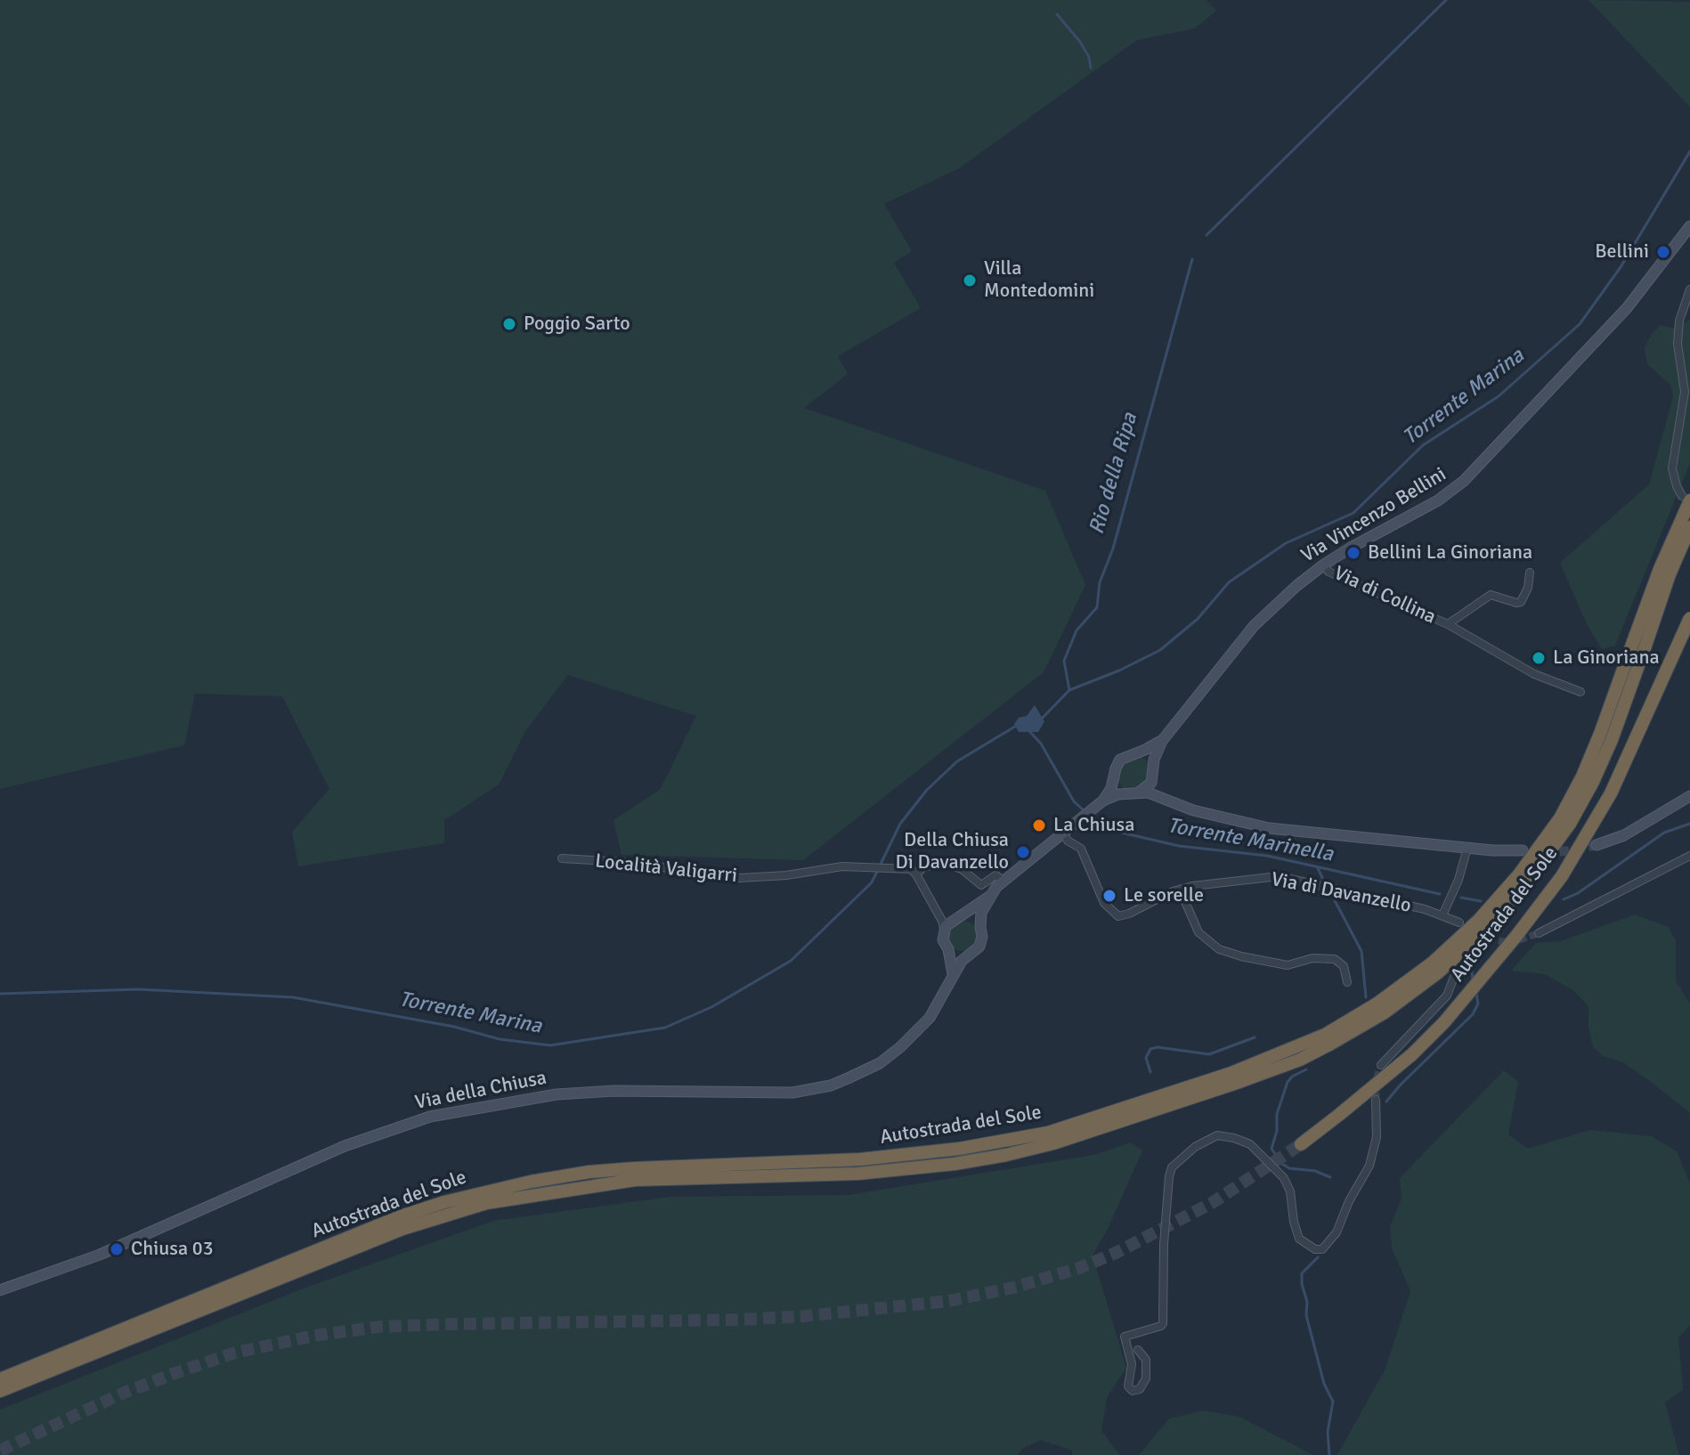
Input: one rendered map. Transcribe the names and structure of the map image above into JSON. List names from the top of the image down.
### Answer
{
  "streets": {
    "highway": ["Autostrada del Sole"],
    "main road": ["Via Vincenzo Bellini", "Via della Chiusa"],
    "street": ["Via di Collina", "Località Valigarri", "Via di Davanzello"]
  },
  "crossings": [
    ["Via Vincenzo Bellini", "Via di Collina"],
    ["Via Vincenzo Bellini", "Via della Chiusa"],
    ["Via di Davanzello", "Via della Chiusa"]
  ],
  "water": ["Torrente Marina", "Rio della Ripa", "Torrente Marinella"],
  "places": [
    "Bellini",
    "Villa Montedomini",
    "Poggio Sarto",
    "Bellini La Ginoriana",
    "La Ginoriana",
    "La Chiusa",
    "Della Chiusa Di Davanzello",
    "Le sorelle",
    "Chiusa 03"
  ]
}
